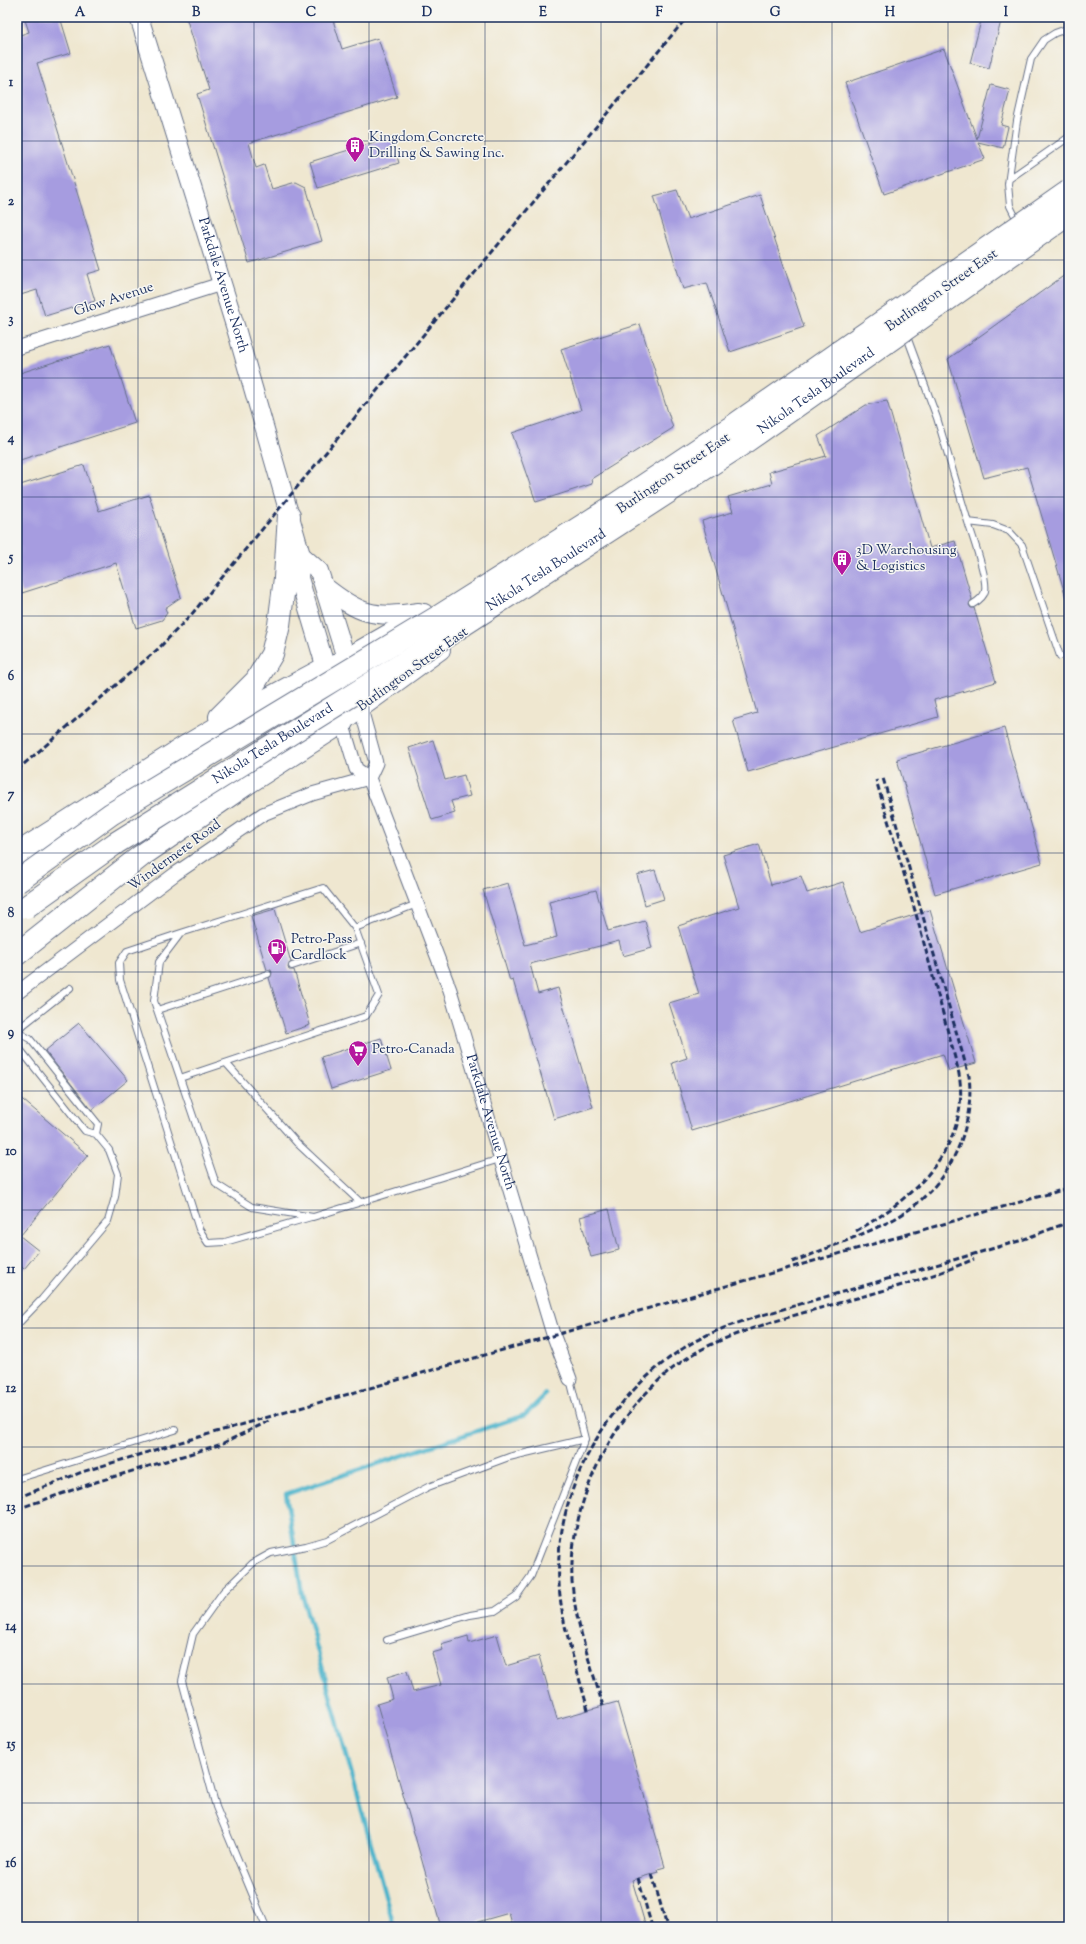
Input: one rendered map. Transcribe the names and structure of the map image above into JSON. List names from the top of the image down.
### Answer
{
  "streets": {
    "highway": ["Nikola Tesla Boulevard"],
    "main road": ["Parkdale Avenue North", "Burlington Street East"],
    "street": ["Glow Avenue", "Windermere Road"]
  },
  "crossings": [
    ["Parkdale Avenue North", "Burlington Street East"],
    ["Parkdale Avenue North", "Glow Avenue"],
    ["Parkdale Avenue North", "Windermere Road"]
  ],
  "places": {
    "building": ["Kingdom Concrete Drilling & Sawing Inc.", "3D Warehousing & Logistics"],
    "fuel station": ["Petro-Pass Cardlock"],
    "supermarket": ["Petro-Canada"]
  },
  "grid": {
    "columns": [
      "A",
      "B",
      "C",
      "D",
      "E",
      "F",
      "G",
      "H",
      "I"
    ],
    "rows": [
      "1",
      "2",
      "3",
      "4",
      "5",
      "6",
      "7",
      "8",
      "9",
      "10",
      "11",
      "12",
      "13",
      "14",
      "15",
      "16"
    ]
  }
}
